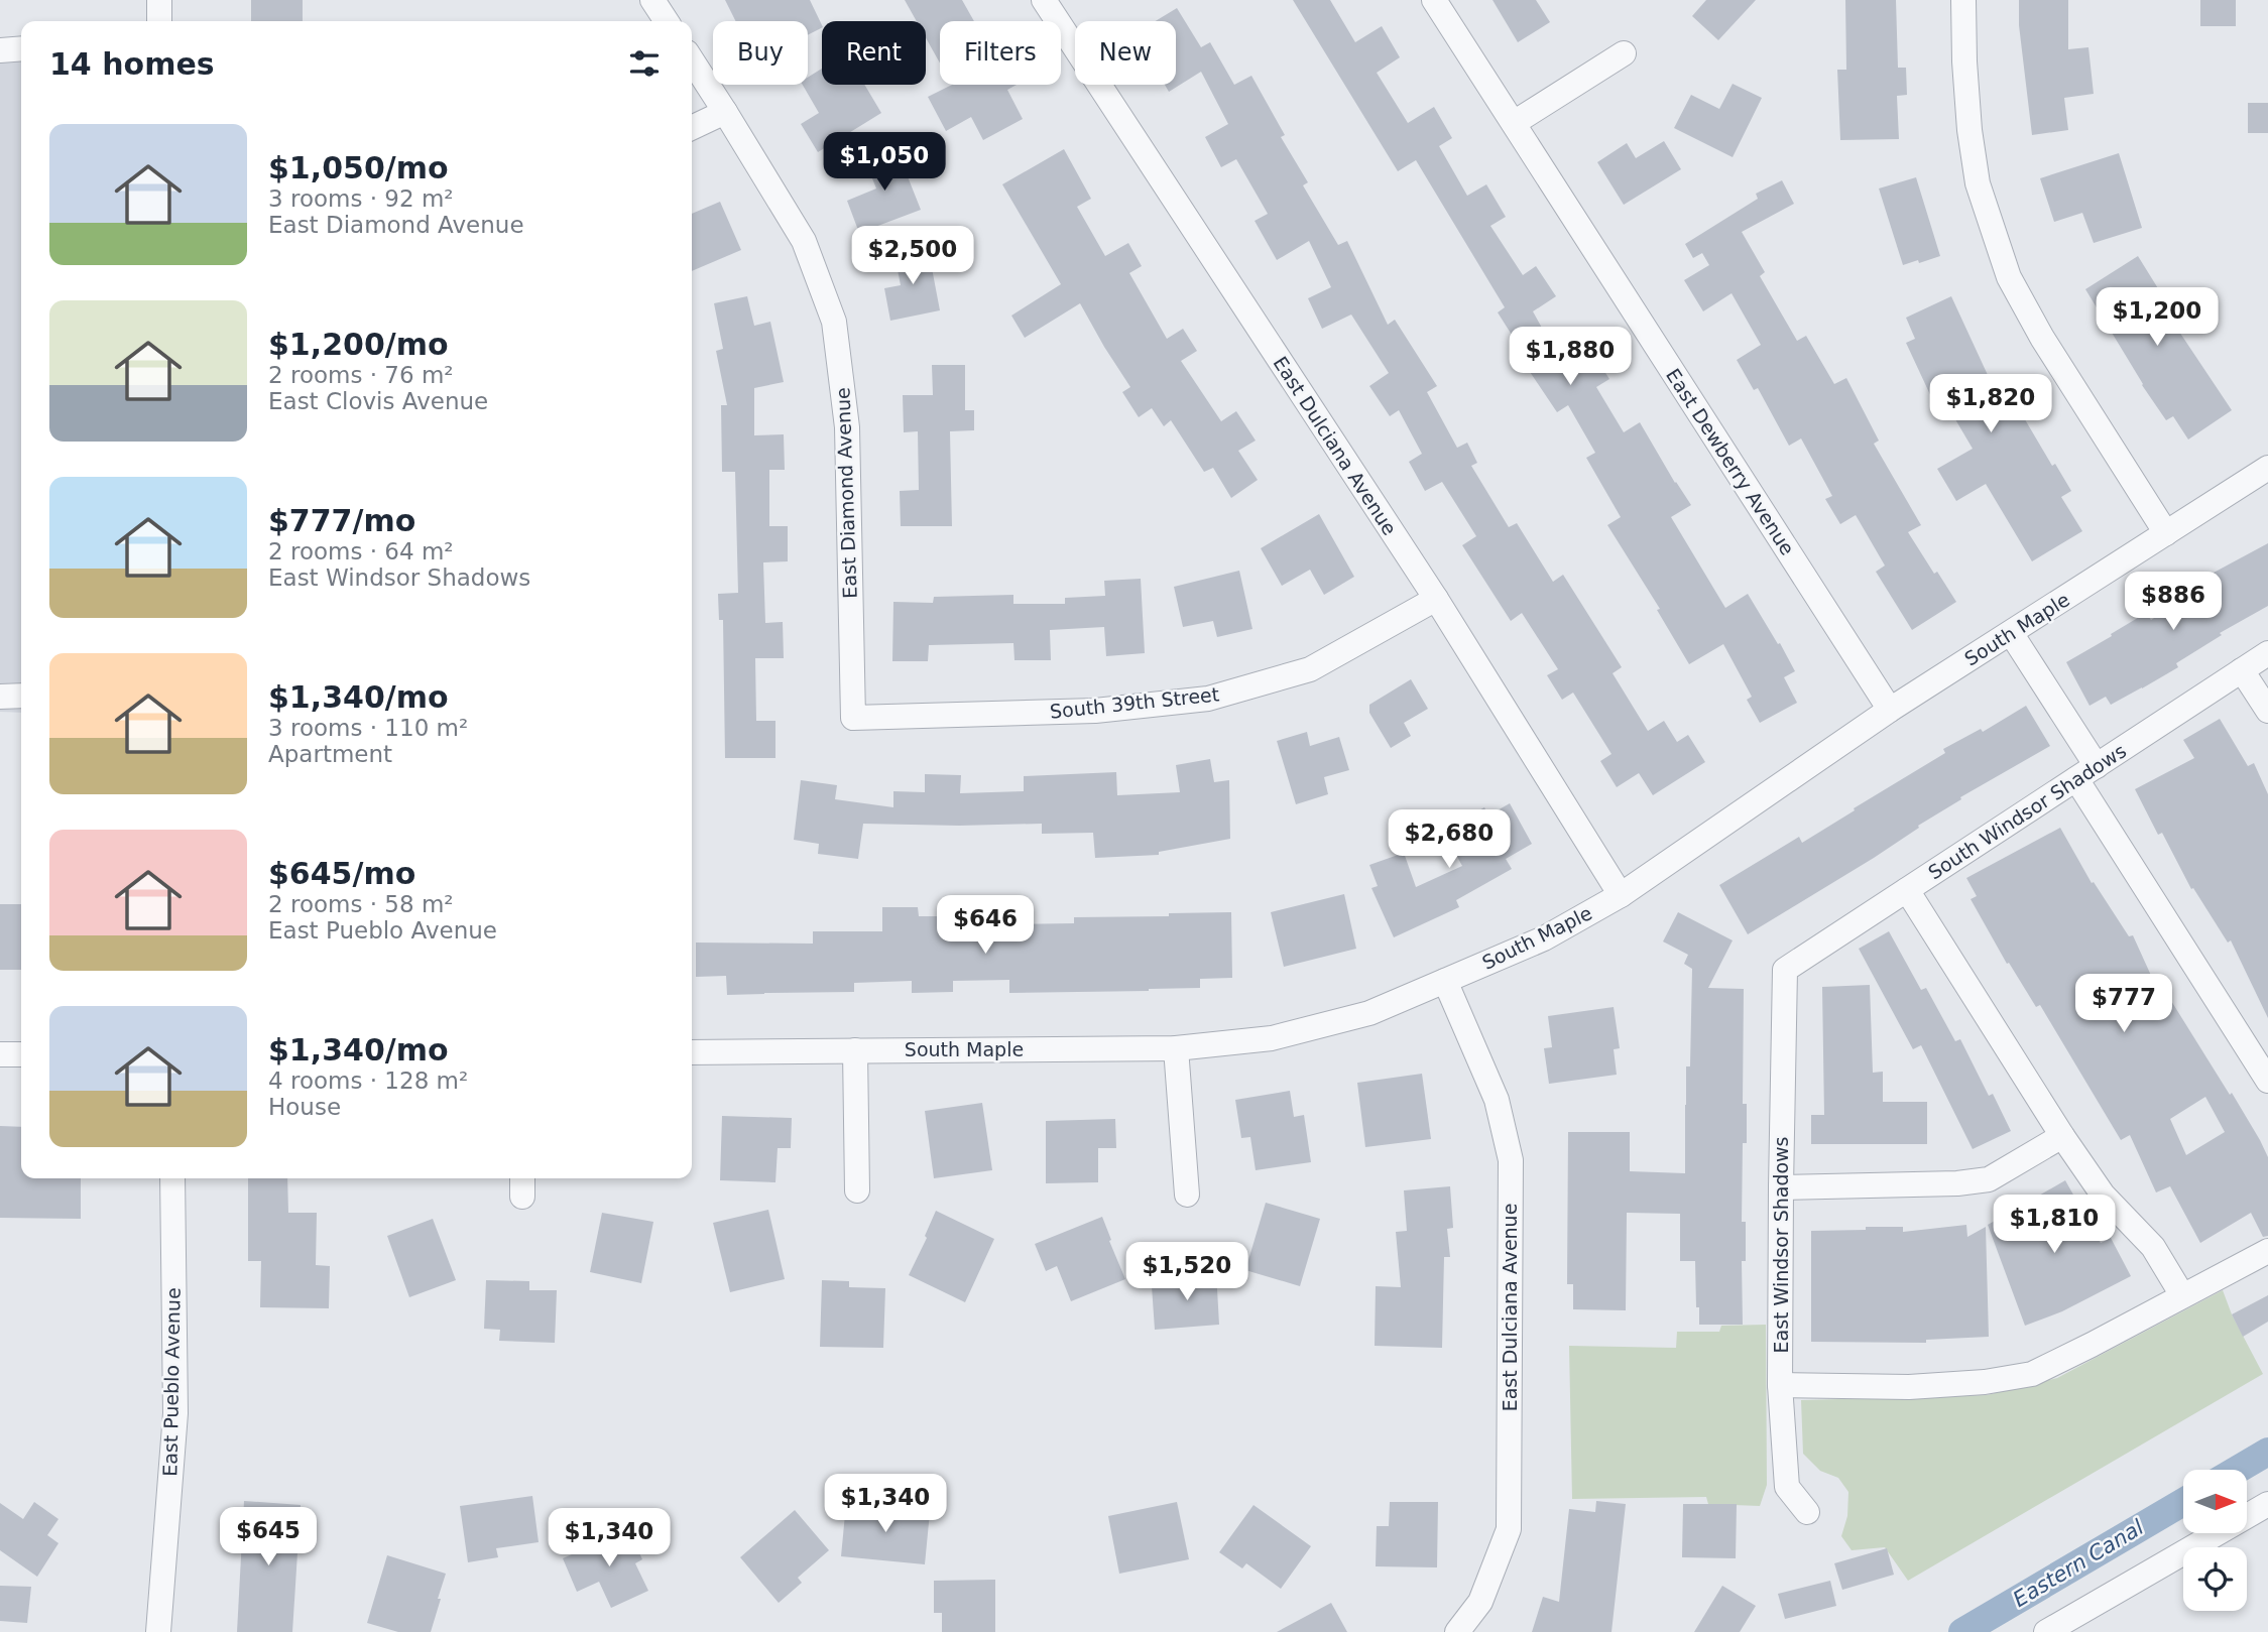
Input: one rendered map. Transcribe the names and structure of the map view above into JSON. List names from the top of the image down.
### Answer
{
  "streets": {
    "street": [
      "East Dulciana Avenue",
      "East Dewberry Avenue",
      "East Diamond Avenue",
      "South Maple",
      "South 39th Street",
      "South Windsor Shadows",
      "East Windsor Shadows",
      "East Pueblo Avenue"
    ]
  },
  "crossings": [
    ["East Dulciana Avenue", "South Maple"],
    ["East Dulciana Avenue", "South 39th Street"],
    ["East Dewberry Avenue", "South Maple"],
    ["East Diamond Avenue", "South 39th Street"],
    ["South Windsor Shadows", "East Windsor Shadows"]
  ],
  "water": ["Eastern Canal"],
  "north": "right",
  "page": {
    "chip": [
      "Buy",
      "Rent",
      "Filters",
      "New"
    ],
    "heading": "14 homes",
    "list": [
      {
        "name": "$1,050/mo",
        "note": "3 rooms · 92 m² · East Diamond Avenue"
      },
      {
        "name": "$1,200/mo",
        "note": "2 rooms · 76 m² · East Clovis Avenue"
      },
      {
        "name": "$777/mo",
        "note": "2 rooms · 64 m² · East Windsor Shadows"
      },
      {
        "name": "$1,340/mo",
        "note": "3 rooms · 110 m² · Apartment"
      },
      {
        "name": "$645/mo",
        "note": "2 rooms · 58 m² · East Pueblo Avenue"
      },
      {
        "name": "$1,340/mo",
        "note": "4 rooms · 128 m² · House"
      }
    ],
    "price": [
      "$1,050",
      "$2,500",
      "$1,200",
      "$1,880",
      "$1,820",
      "$886",
      "$2,680",
      "$646",
      "$777",
      "$1,810",
      "$1,520",
      "$1,340",
      "$645",
      "$1,340"
    ]
  }
}
